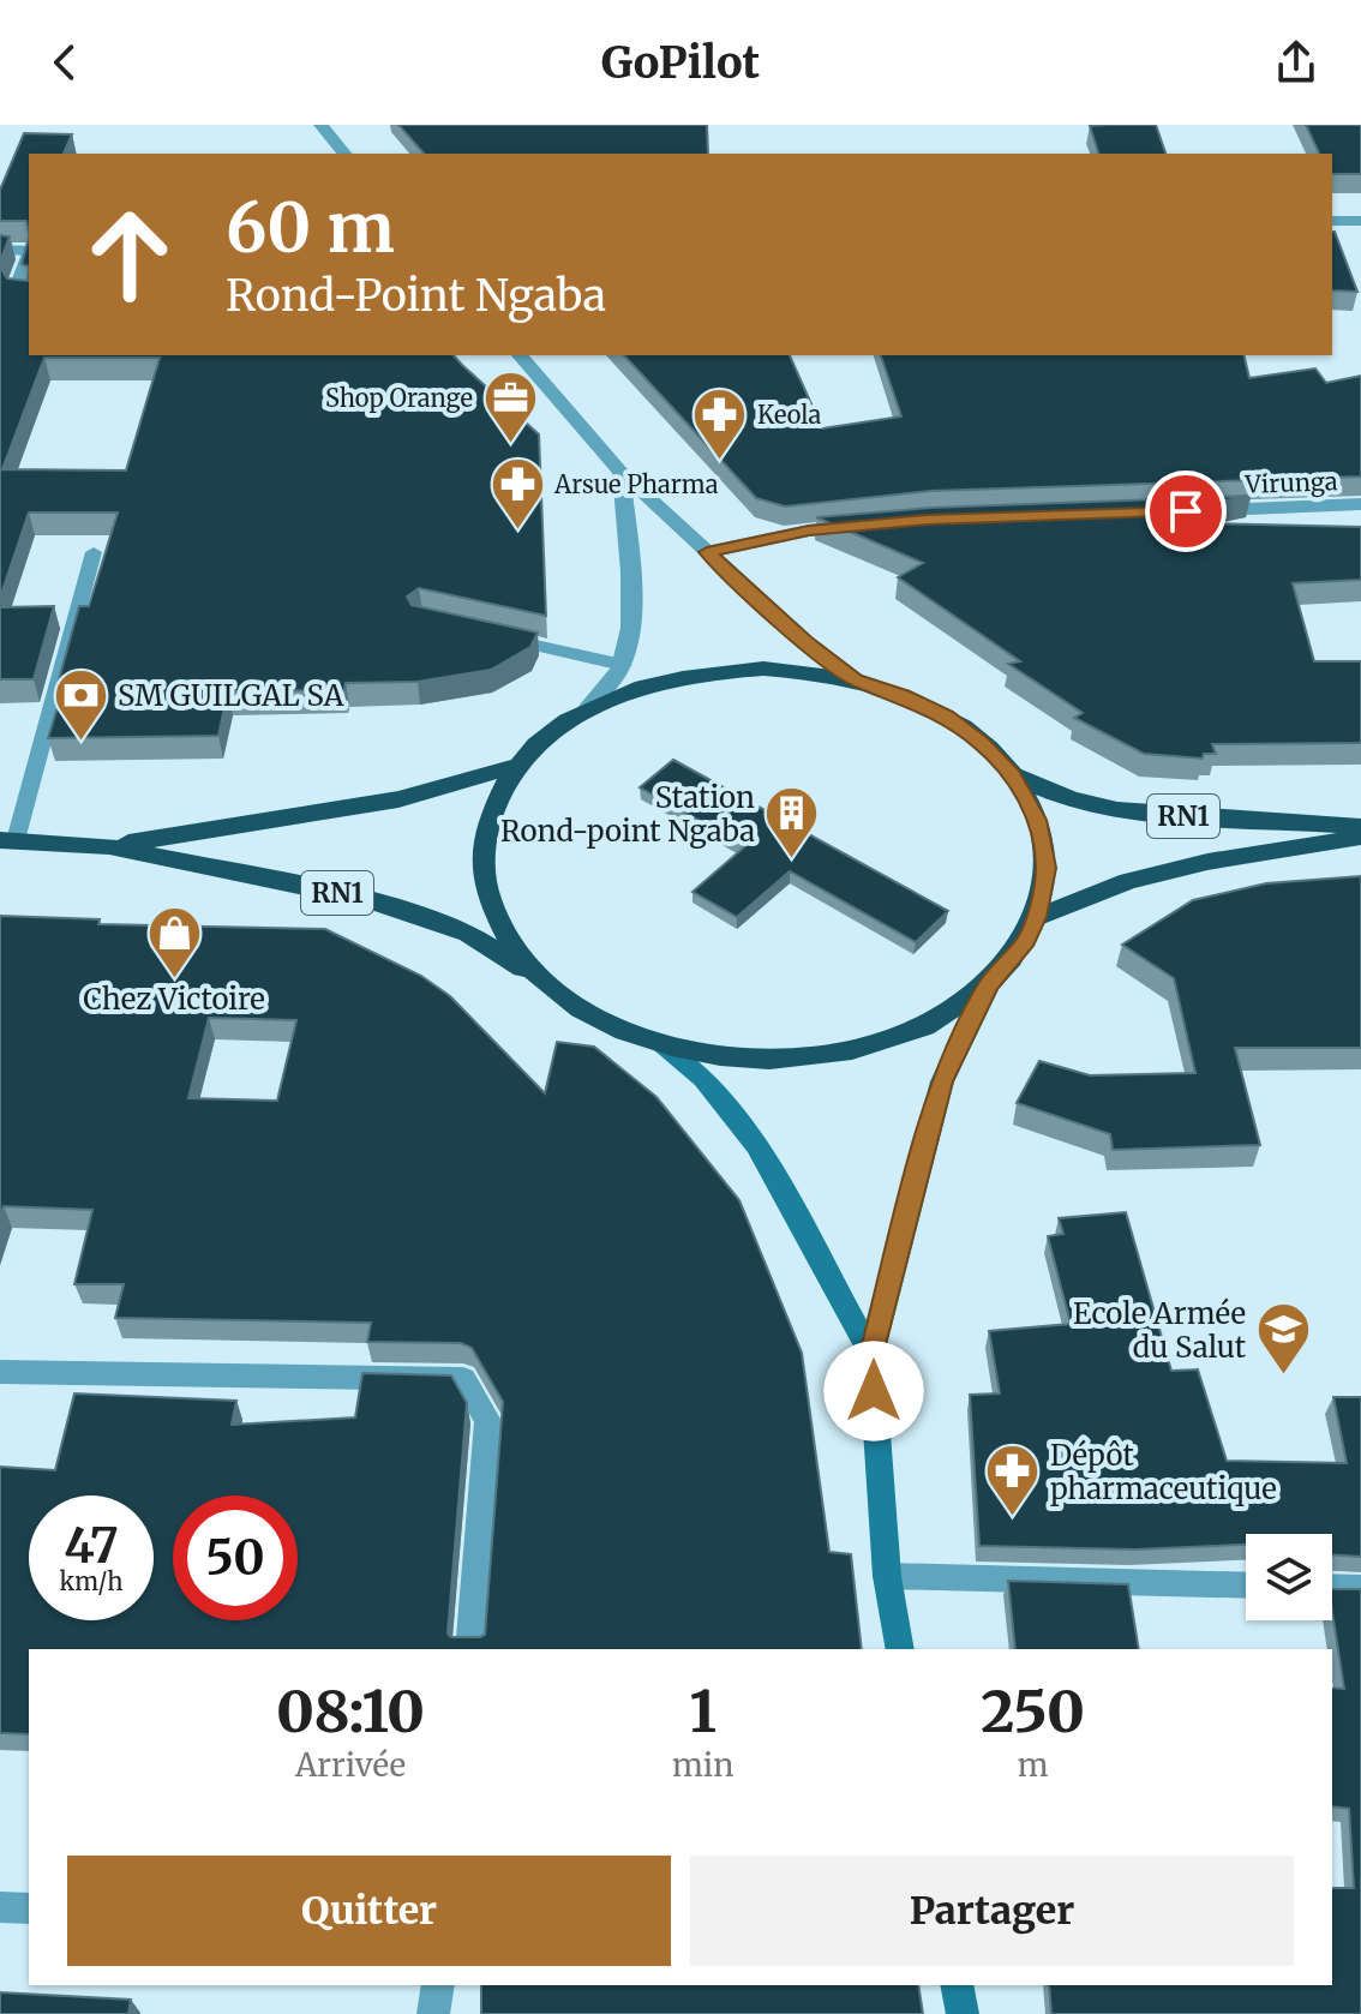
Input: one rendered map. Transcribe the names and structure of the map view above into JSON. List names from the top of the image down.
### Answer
{
  "streets": {
    "highway": ["RN1"],
    "street": ["Virunga"]
  },
  "places": {
    "office": ["Shop Orange"],
    "pharmacy": ["Keola", "Arsue Pharma", "Dépôt pharmaceutique"],
    "bank": ["SM GUILGAL SA"],
    "building": ["Station Rond-point Ngaba"],
    "shop": ["Chez Victoire"],
    "school or university": ["Ecole Armée du Salut"]
  },
  "page": {
    "header": "GoPilot",
    "turn": ["60 m", "Rond-Point Ngaba"],
    "speed": "47 km/h",
    "limit": "50",
    "eta": [
      "08:10",
      "Arrivée",
      "1",
      "min",
      "250",
      "m"
    ],
    "buttons": ["Quitter", "Partager"]
  }
}
